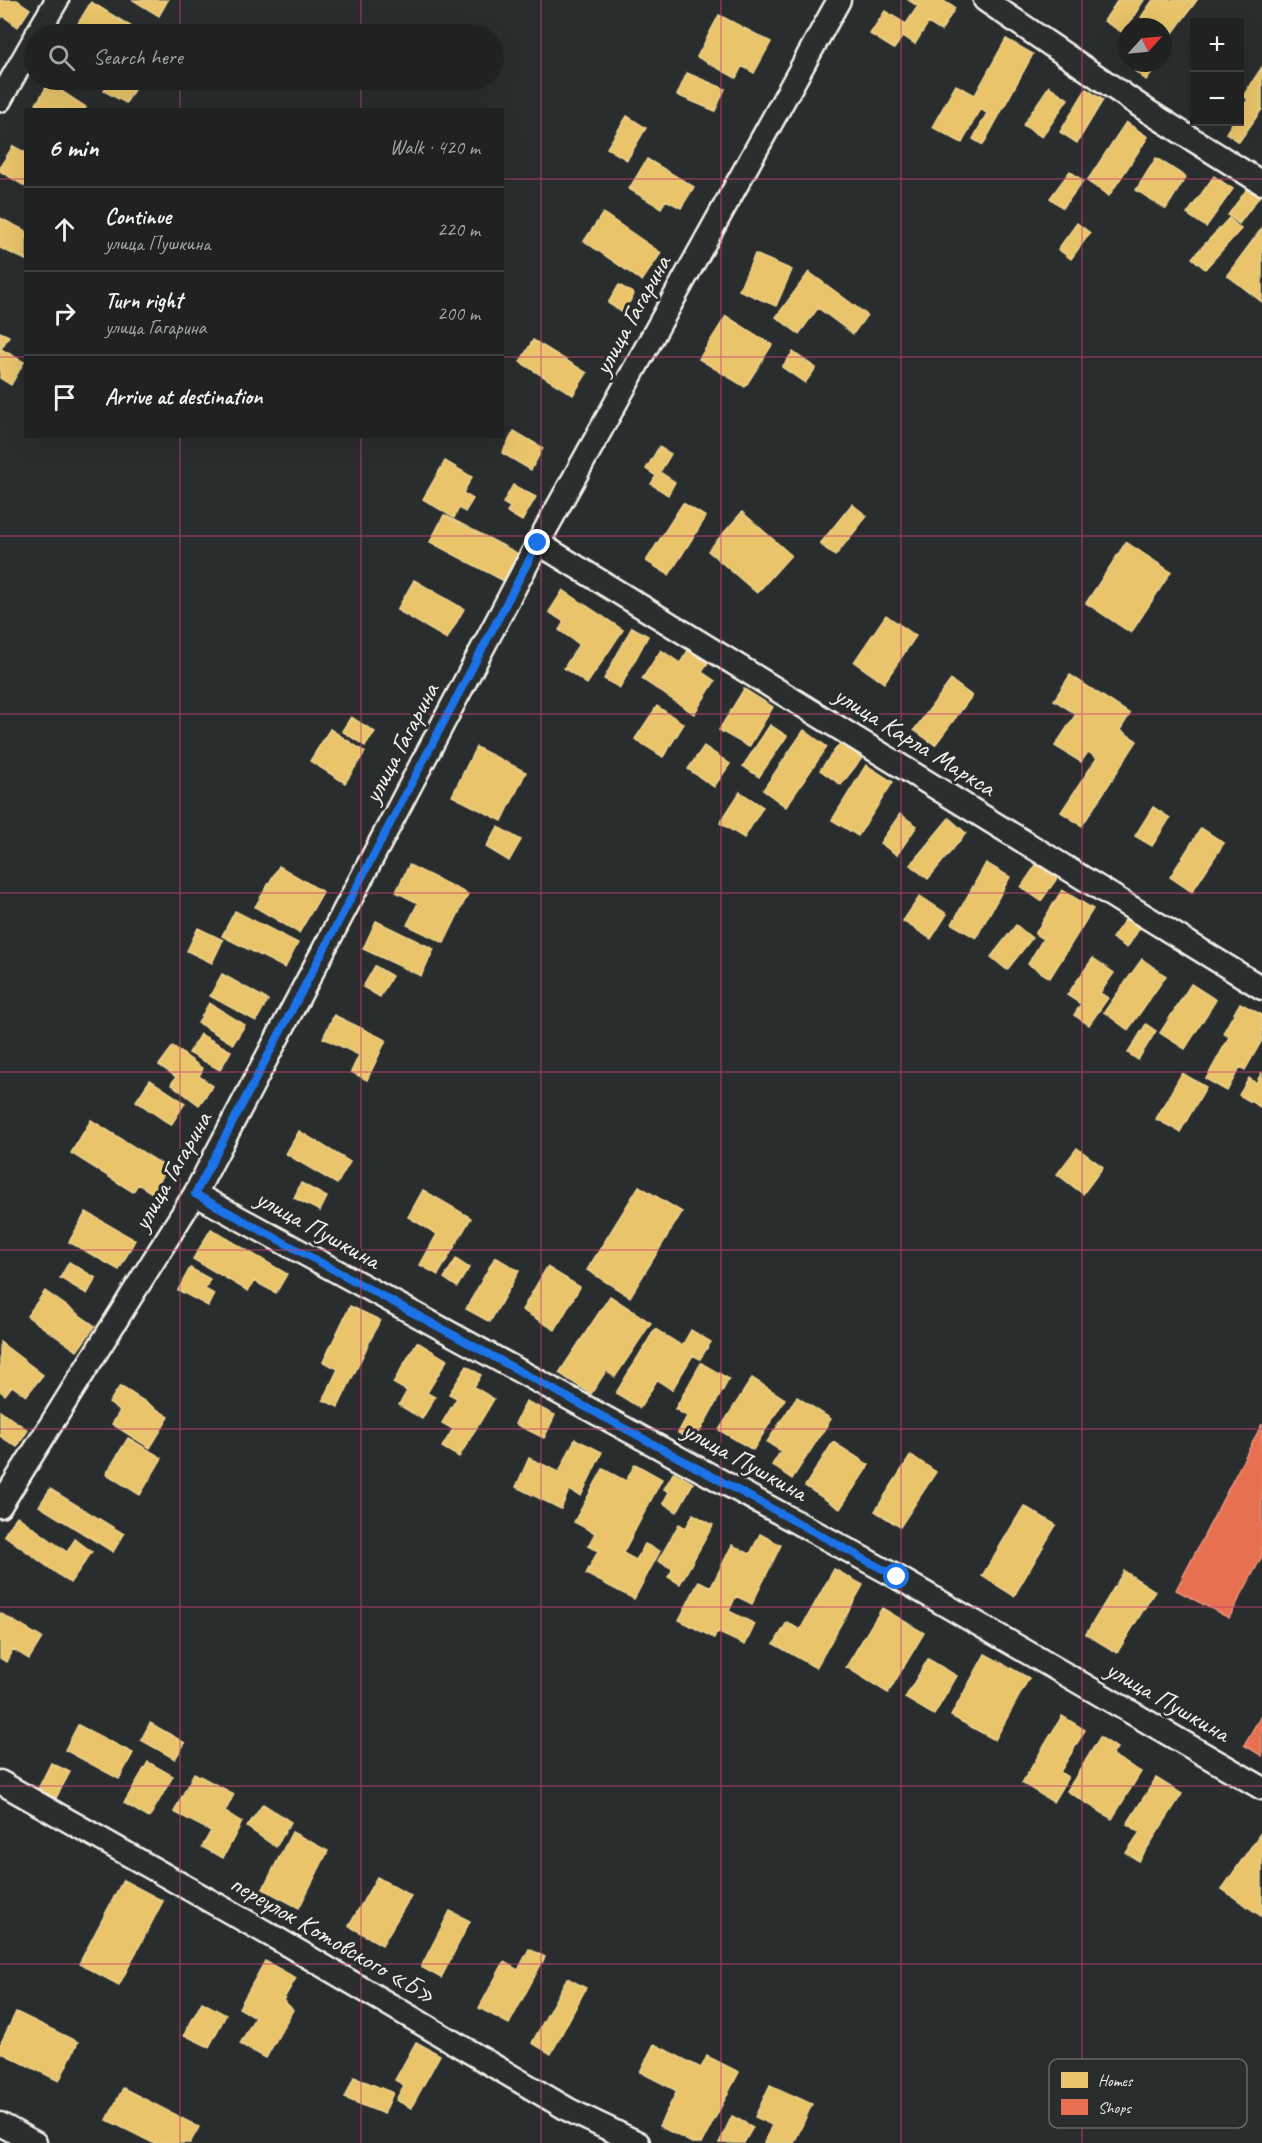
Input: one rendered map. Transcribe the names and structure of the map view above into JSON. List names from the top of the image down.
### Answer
{
  "streets": {
    "street": [
      "улица Гагарина",
      "улица Карла Маркса",
      "улица Пушкина",
      "переулок Котовского «Б»"
    ]
  },
  "crossings": [
    ["улица Гагарина", "улица Карла Маркса"],
    ["улица Гагарина", "улица Пушкина"]
  ],
  "legend": ["Homes", "Shops"],
  "north": "top right",
  "page": {
    "map_buttons": ["+", "−"],
    "search": "Search here",
    "heading": ["6 min", "Walk · 420 m"],
    "list": [
      ["Continue", "улица Пушкина", "220 m"],
      ["Turn right", "улица Гагарина", "200 m"],
      "Arrive at destination"
    ]
  }
}
